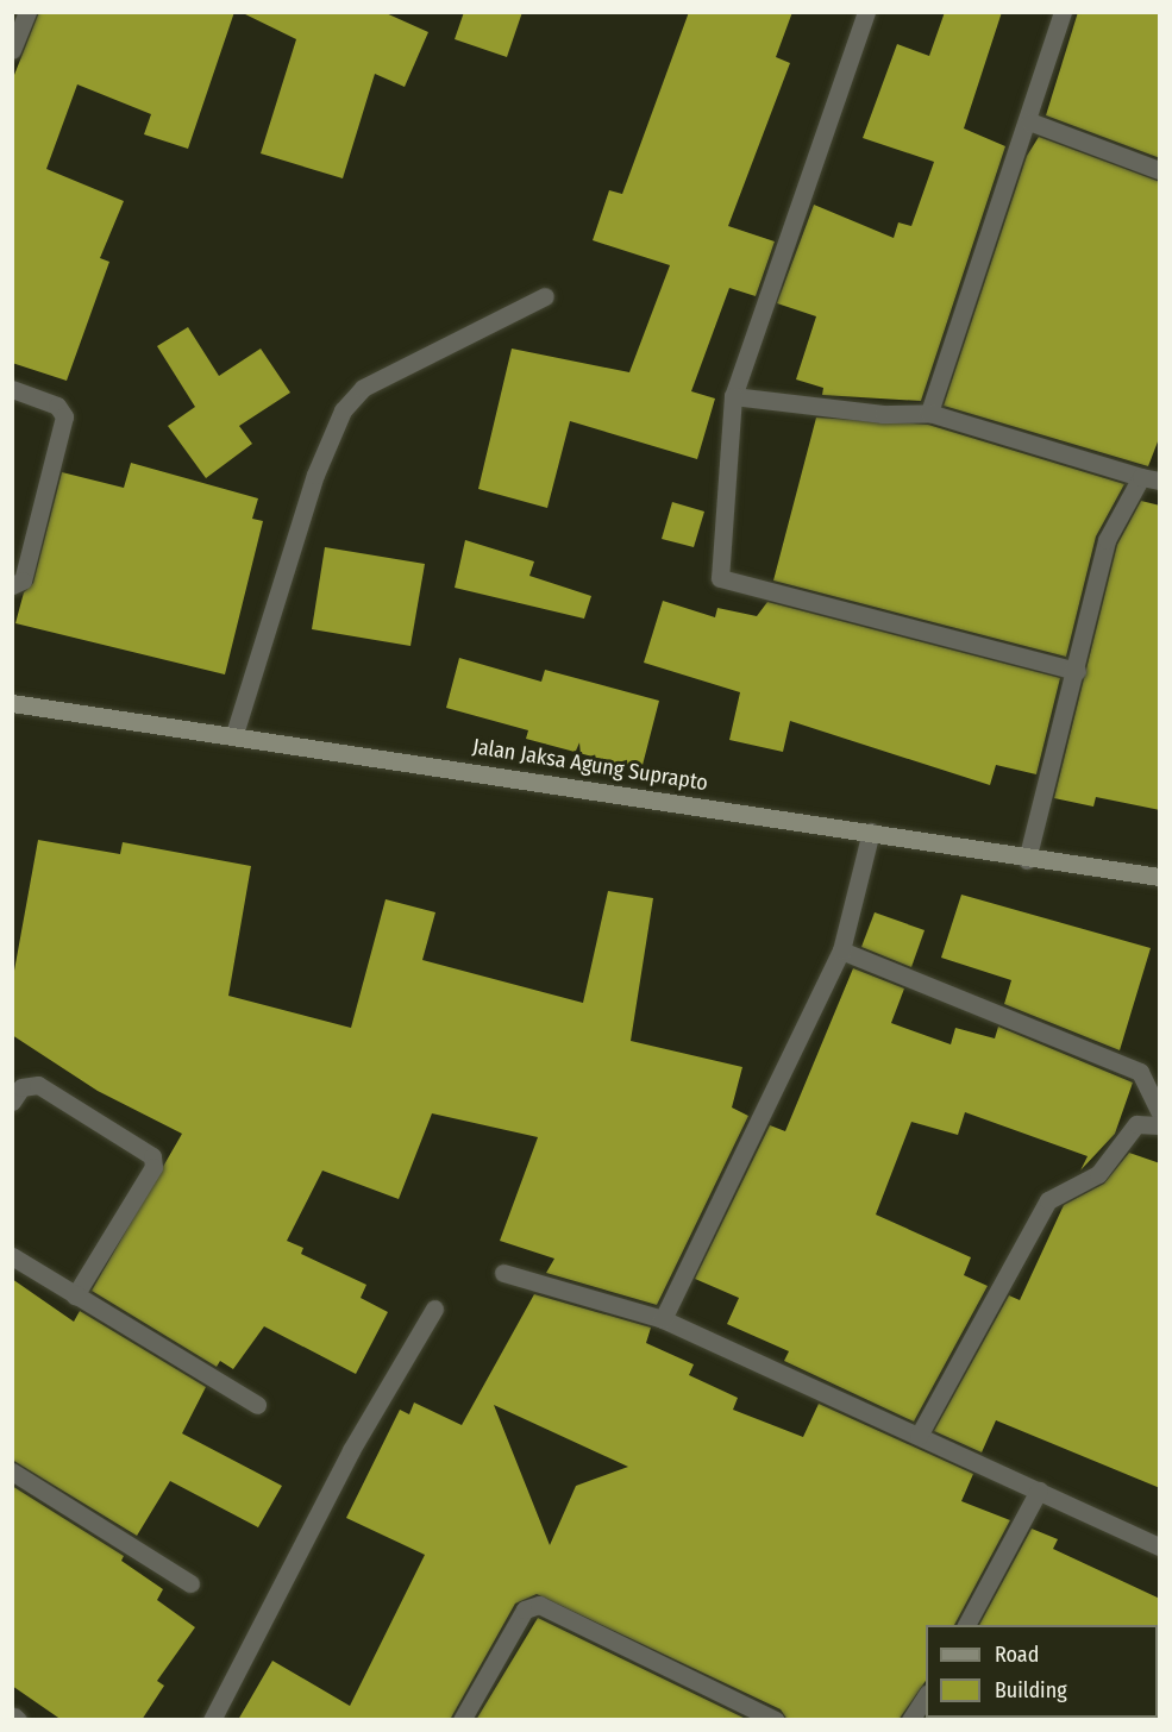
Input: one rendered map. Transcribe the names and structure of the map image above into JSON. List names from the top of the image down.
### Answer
{
  "streets": {
    "main road": ["Jalan Jaksa Agung Suprapto"]
  },
  "legend": ["Road", "Building"]
}
